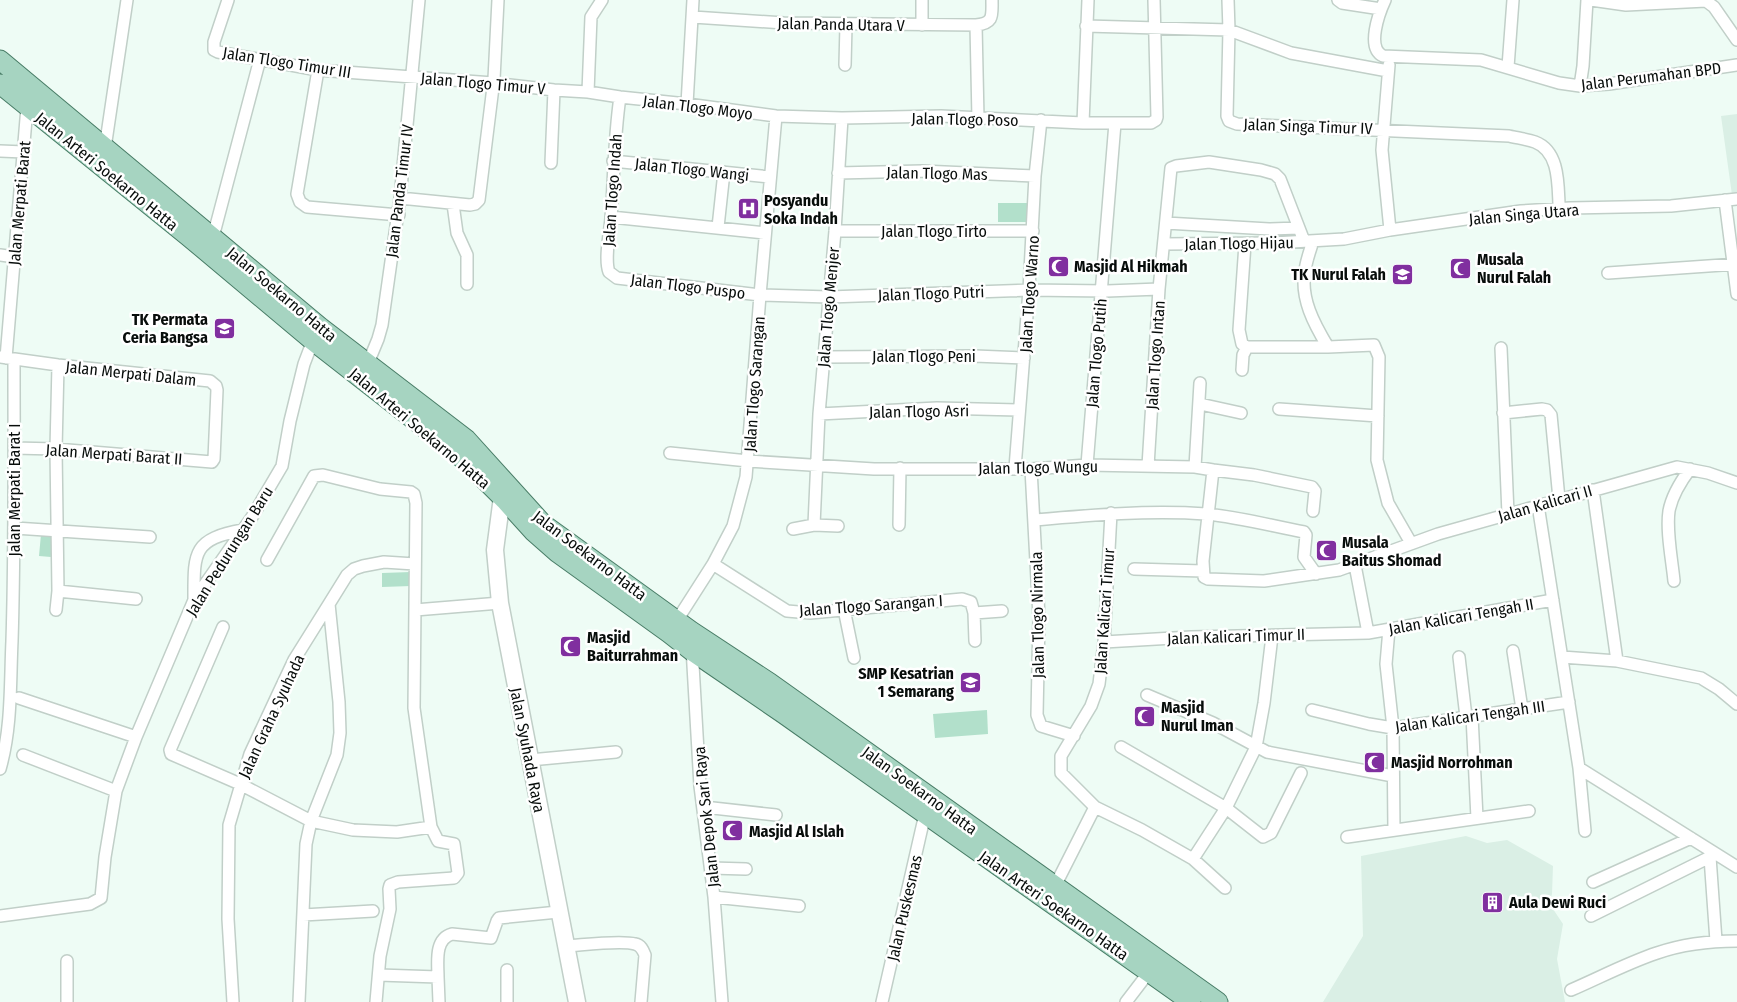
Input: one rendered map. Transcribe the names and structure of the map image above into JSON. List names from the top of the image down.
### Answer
{
  "streets": {
    "main road": ["Jalan Arteri Soekarno Hatta", "Jalan Soekarno Hatta"],
    "street": [
      "Jalan Panda Utara V",
      "Jalan Tlogo Timur III",
      "Jalan Perumahan BPD",
      "Jalan Tlogo Timur V",
      "Jalan Tlogo Moyo",
      "Jalan Tlogo Poso",
      "Jalan Singa Timur IV",
      "Jalan Tlogo Wangi",
      "Jalan Tlogo Mas",
      "Jalan Tlogo Indah",
      "Jalan Panda Timur IV",
      "Jalan Merpati Barat",
      "Jalan Singa Utara",
      "Jalan Tlogo Tirto",
      "Jalan Tlogo Hijau",
      "Jalan Tlogo Puspo",
      "Jalan Tlogo Putri",
      "Jalan Tlogo Warno",
      "Jalan Tlogo Menjer",
      "Jalan Tlogo Putih",
      "Jalan Tlogo Intan",
      "Jalan Tlogo Peni",
      "Jalan Merpati Dalam",
      "Jalan Tlogo Sarangan",
      "Jalan Tlogo Asri",
      "Jalan Merpati Barat II",
      "Jalan Tlogo Wungu",
      "Jalan Merpati Barat I",
      "Jalan Kalicari II",
      "Jalan Pedurungan Baru",
      "Jalan Tlogo Sarangan I",
      "Jalan Kalicari Timur",
      "Jalan Tlogo Nirmala",
      "Jalan Kalicari Tengah II",
      "Jalan Kalicari Timur II",
      "Jalan Graha Syuhada",
      "Jalan Kalicari Tengah III",
      "Jalan Syuhada Raya",
      "Jalan Depok Sari Raya",
      "Jalan Puskesmas"
    ]
  },
  "crossings": [
    ["Jalan Tlogo Timur III", "Jalan Tlogo Timur V"],
    ["Jalan Tlogo Timur III", "Jalan Panda Timur IV"],
    ["Jalan Tlogo Timur V", "Jalan Tlogo Moyo"],
    ["Jalan Tlogo Timur V", "Jalan Tlogo Indah"],
    ["Jalan Tlogo Timur V", "Jalan Panda Timur IV"],
    ["Jalan Tlogo Moyo", "Jalan Tlogo Poso"],
    ["Jalan Tlogo Moyo", "Jalan Tlogo Indah"],
    ["Jalan Tlogo Moyo", "Jalan Tlogo Sarangan"],
    ["Jalan Tlogo Poso", "Jalan Tlogo Warno"],
    ["Jalan Tlogo Poso", "Jalan Tlogo Menjer"],
    ["Jalan Tlogo Poso", "Jalan Tlogo Putih"],
    ["Jalan Tlogo Poso", "Jalan Tlogo Sarangan"],
    ["Jalan Tlogo Wangi", "Jalan Tlogo Indah"],
    ["Jalan Tlogo Wangi", "Jalan Tlogo Sarangan"],
    ["Jalan Arteri Soekarno Hatta", "Jalan Panda Timur IV"],
    ["Jalan Arteri Soekarno Hatta", "Jalan Merpati Barat"],
    ["Jalan Arteri Soekarno Hatta", "Jalan Soekarno Hatta"],
    ["Jalan Arteri Soekarno Hatta", "Jalan Tlogo Sarangan"],
    ["Jalan Arteri Soekarno Hatta", "Jalan Pedurungan Baru"],
    ["Jalan Arteri Soekarno Hatta", "Jalan Syuhada Raya"],
    ["Jalan Arteri Soekarno Hatta", "Jalan Depok Sari Raya"],
    ["Jalan Arteri Soekarno Hatta", "Jalan Puskesmas"],
    ["Jalan Tlogo Mas", "Jalan Tlogo Warno"],
    ["Jalan Tlogo Mas", "Jalan Tlogo Menjer"],
    ["Jalan Tlogo Indah", "Jalan Tlogo Puspo"],
    ["Jalan Panda Timur IV", "Jalan Soekarno Hatta"],
    ["Jalan Merpati Barat", "Jalan Merpati Dalam"],
    ["Jalan Merpati Barat", "Jalan Merpati Barat I"],
    ["Jalan Singa Utara", "Jalan Tlogo Hijau"],
    ["Jalan Tlogo Tirto", "Jalan Tlogo Warno"],
    ["Jalan Tlogo Tirto", "Jalan Tlogo Menjer"],
    ["Jalan Tlogo Hijau", "Jalan Tlogo Intan"],
    ["Jalan Tlogo Puspo", "Jalan Tlogo Putri"],
    ["Jalan Tlogo Puspo", "Jalan Tlogo Sarangan"],
    ["Jalan Tlogo Putri", "Jalan Tlogo Warno"],
    ["Jalan Tlogo Putri", "Jalan Tlogo Menjer"],
    ["Jalan Tlogo Putri", "Jalan Tlogo Putih"],
    ["Jalan Tlogo Putri", "Jalan Tlogo Intan"],
    ["Jalan Tlogo Putri", "Jalan Tlogo Sarangan"],
    ["Jalan Soekarno Hatta", "Jalan Tlogo Sarangan"],
    ["Jalan Soekarno Hatta", "Jalan Pedurungan Baru"],
    ["Jalan Tlogo Warno", "Jalan Tlogo Peni"],
    ["Jalan Tlogo Warno", "Jalan Tlogo Asri"],
    ["Jalan Tlogo Warno", "Jalan Tlogo Wungu"],
    ["Jalan Tlogo Menjer", "Jalan Tlogo Peni"],
    ["Jalan Tlogo Menjer", "Jalan Tlogo Asri"],
    ["Jalan Tlogo Menjer", "Jalan Tlogo Wungu"],
    ["Jalan Tlogo Putih", "Jalan Tlogo Wungu"],
    ["Jalan Tlogo Intan", "Jalan Tlogo Wungu"],
    ["Jalan Merpati Dalam", "Jalan Merpati Barat II"],
    ["Jalan Merpati Dalam", "Jalan Merpati Barat I"],
    ["Jalan Tlogo Sarangan", "Jalan Tlogo Wungu"],
    ["Jalan Tlogo Sarangan", "Jalan Tlogo Sarangan I"],
    ["Jalan Merpati Barat II", "Jalan Merpati Barat I"],
    ["Jalan Tlogo Wungu", "Jalan Tlogo Nirmala"],
    ["Jalan Kalicari Timur", "Jalan Tlogo Nirmala"],
    ["Jalan Kalicari Timur", "Jalan Kalicari Timur II"],
    ["Jalan Kalicari Tengah II", "Jalan Kalicari Timur II"]
  ],
  "places": {
    "hospital": ["Posyandu Soka Indah"],
    "mosque": [
      "Masjid Al Hikmah",
      "Musala Nurul Falah",
      "Musala Baitus Shomad",
      "Masjid Baiturrahman",
      "Masjid Nurul Iman",
      "Masjid Norrohman",
      "Masjid Al Islah"
    ],
    "school or university": ["TK Nurul Falah", "TK Permata Ceria Bangsa", "SMP Kesatrian 1 Semarang"],
    "building": ["Aula Dewi Ruci"]
  }
}
